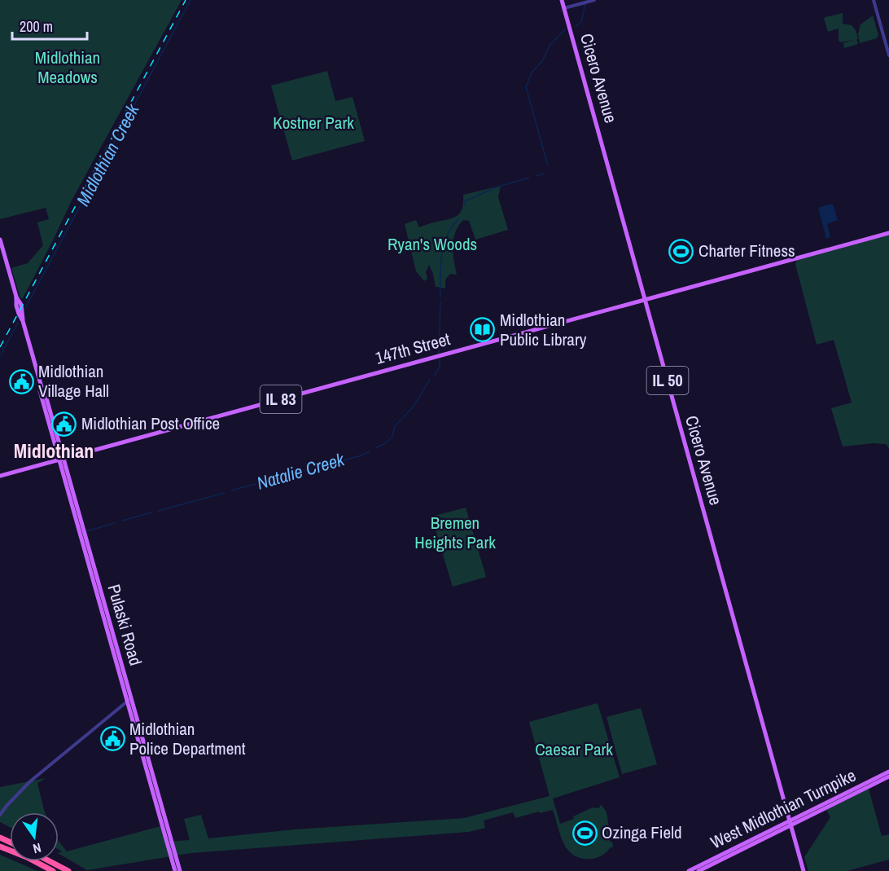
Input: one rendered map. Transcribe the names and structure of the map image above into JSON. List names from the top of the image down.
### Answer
{
  "streets": {
    "main road": [
      "Cicero Avenue",
      "147th Street",
      "IL 50",
      "IL 83",
      "Pulaski Road",
      "West Midlothian Turnpike"
    ]
  },
  "crossings": [
    ["Cicero Avenue", "147th Street"],
    ["Cicero Avenue", "West Midlothian Turnpike"],
    ["147th Street", "Pulaski Road"]
  ],
  "districts": ["Midlothian"],
  "water": ["Midlothian Creek", "Natalie Creek"],
  "parks": [
    "Midlothian Meadows",
    "Kostner Park",
    "Ryan's Woods",
    "Bremen Heights Park",
    "Caesar Park"
  ],
  "places": {
    "sports": ["Charter Fitness", "Ozinga Field"],
    "library": ["Midlothian Public Library"],
    "public building": ["Midlothian Village Hall", "Midlothian Post Office", "Midlothian Police Department"]
  },
  "scale_bar": "200 m",
  "north": "bottom"
}
